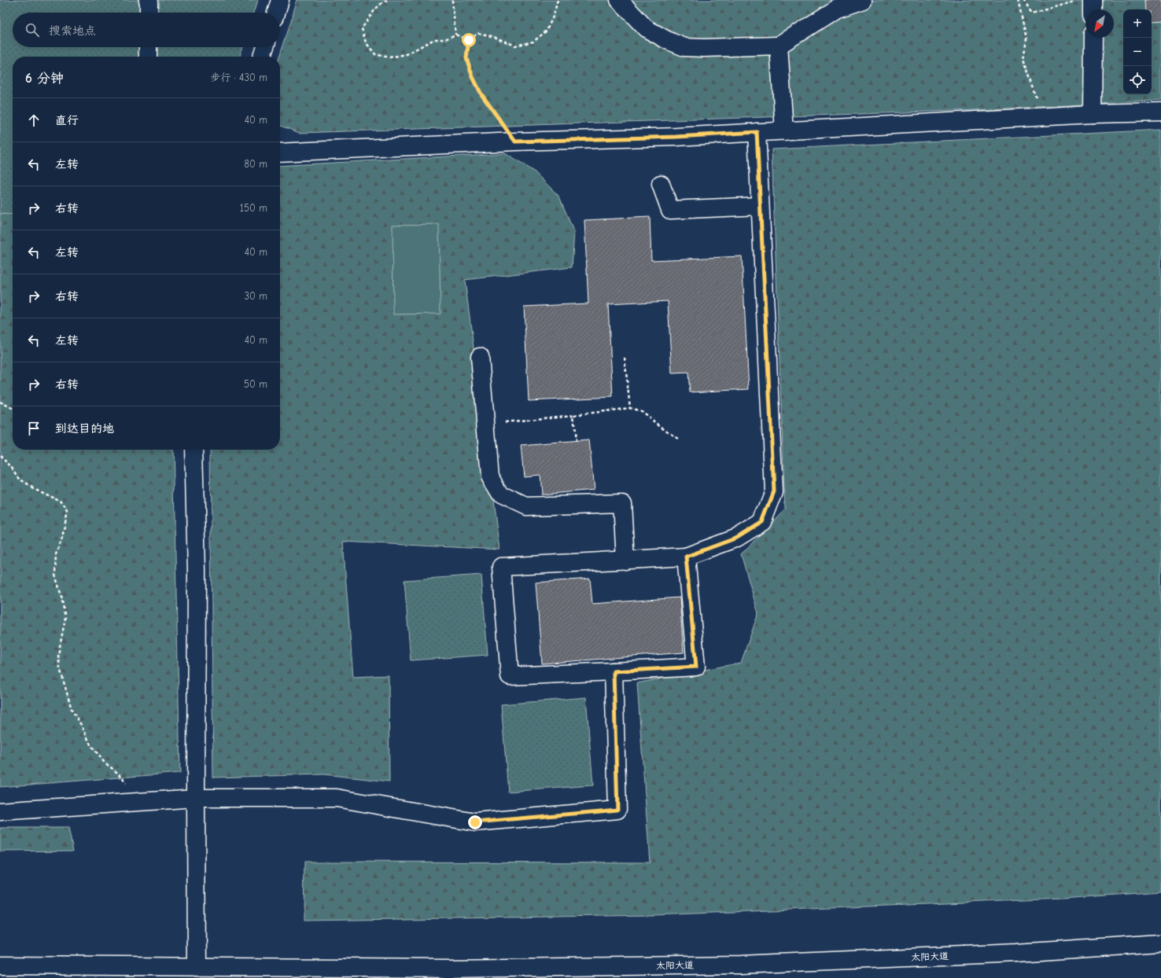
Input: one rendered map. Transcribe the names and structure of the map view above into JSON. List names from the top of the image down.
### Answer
{
  "streets": {
    "main road": ["太阳大道"]
  },
  "north": "bottom left",
  "page": {
    "map_buttons": ["+", "−"],
    "search": "搜索地点",
    "heading": ["6 分钟", "步行 · 430 m"],
    "list": [
      ["直行", "40 m"],
      ["左转", "80 m"],
      ["右转", "150 m"],
      ["左转", "40 m"],
      ["右转", "30 m"],
      ["左转", "40 m"],
      ["右转", "50 m"],
      "到达目的地"
    ]
  }
}
